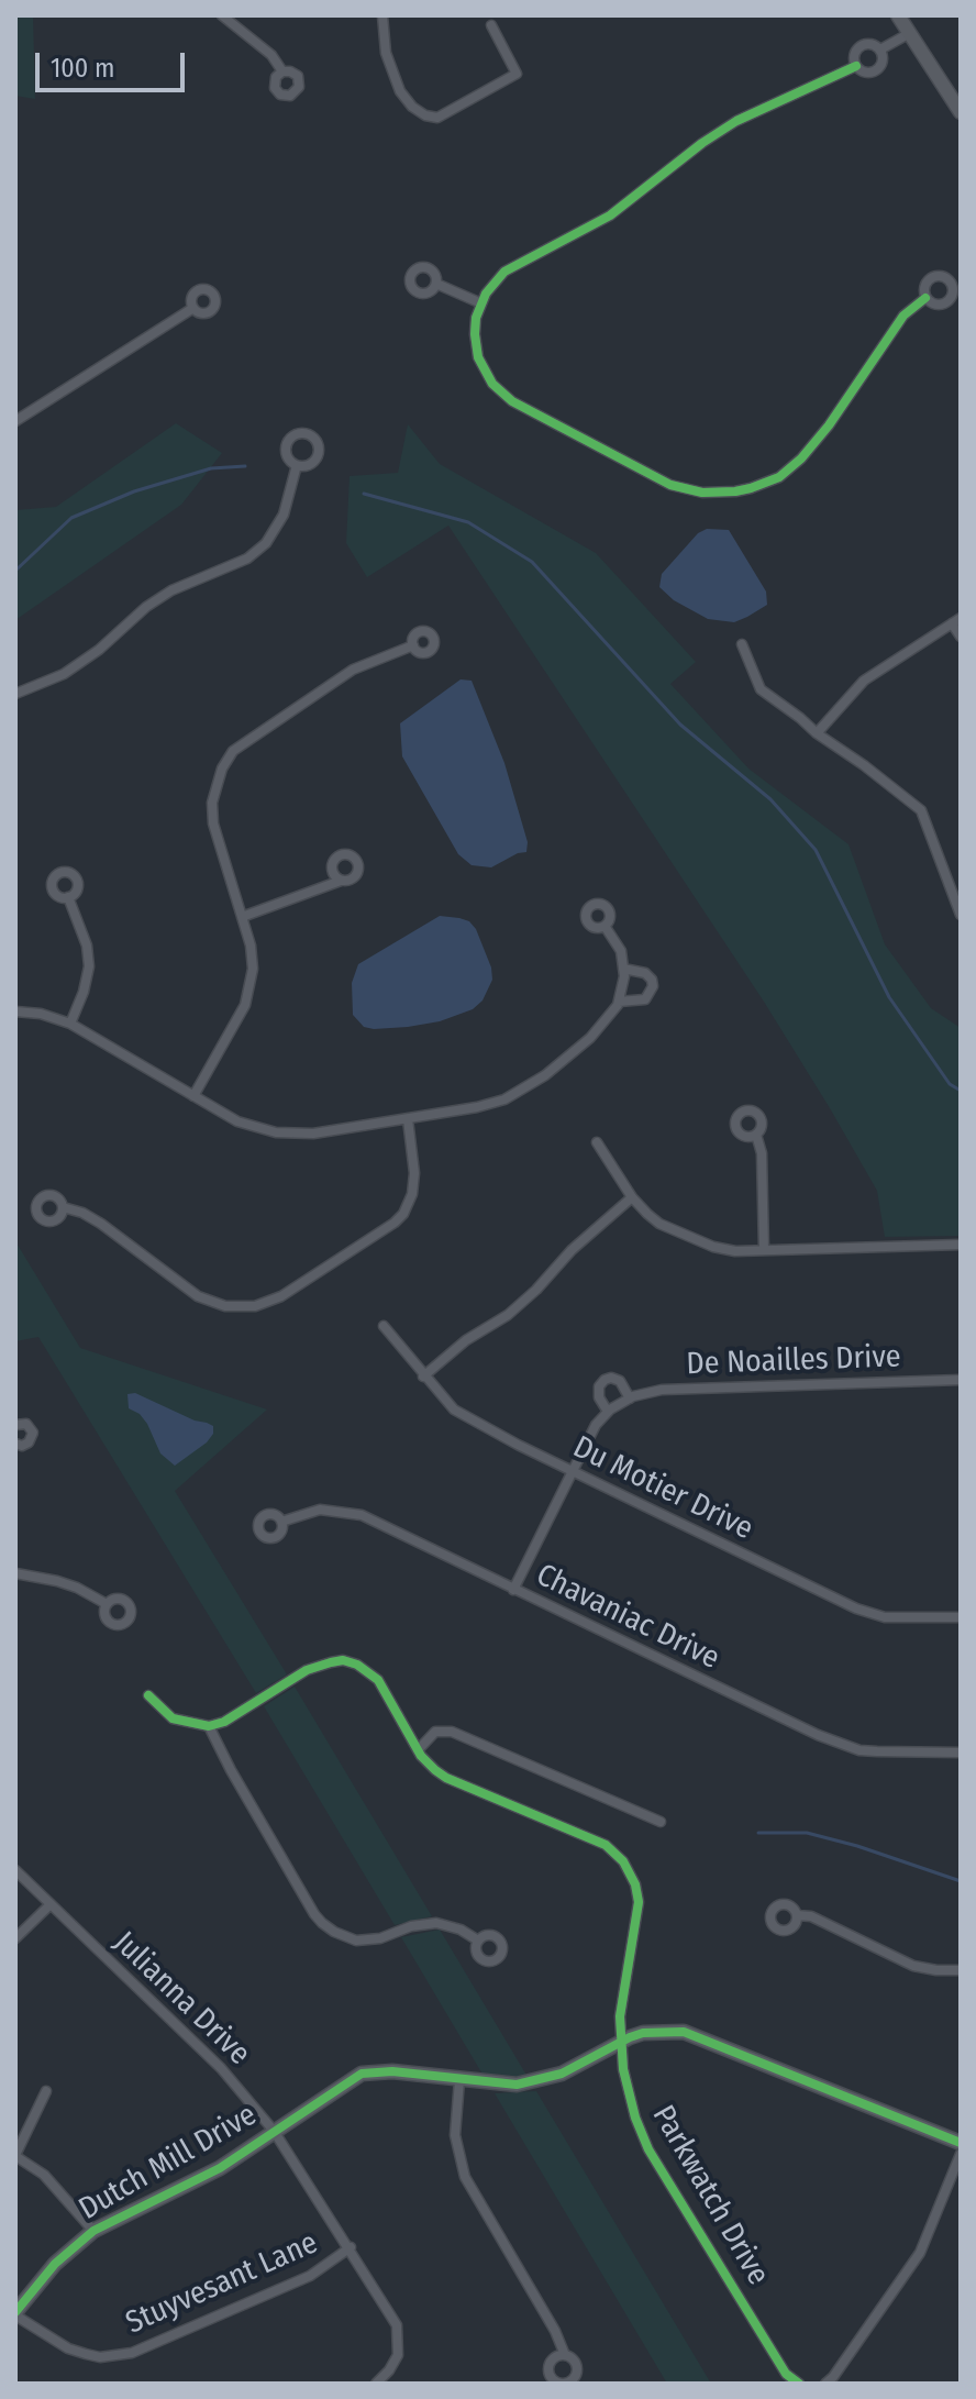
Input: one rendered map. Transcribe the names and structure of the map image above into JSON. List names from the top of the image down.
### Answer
{
  "streets": {
    "street": [
      "De Noailles Drive",
      "Du Motier Drive",
      "Chavaniac Drive",
      "Julianna Drive",
      "Dutch Mill Drive",
      "Parkwatch Drive",
      "Stuyvesant Lane"
    ]
  },
  "crossings": [
    ["De Noailles Drive", "Du Motier Drive"],
    ["De Noailles Drive", "Chavaniac Drive"],
    ["Julianna Drive", "Dutch Mill Drive"],
    ["Julianna Drive", "Stuyvesant Lane"],
    ["Dutch Mill Drive", "Parkwatch Drive"],
    ["Dutch Mill Drive", "Stuyvesant Lane"]
  ],
  "scale_bar": "100 m"
}
